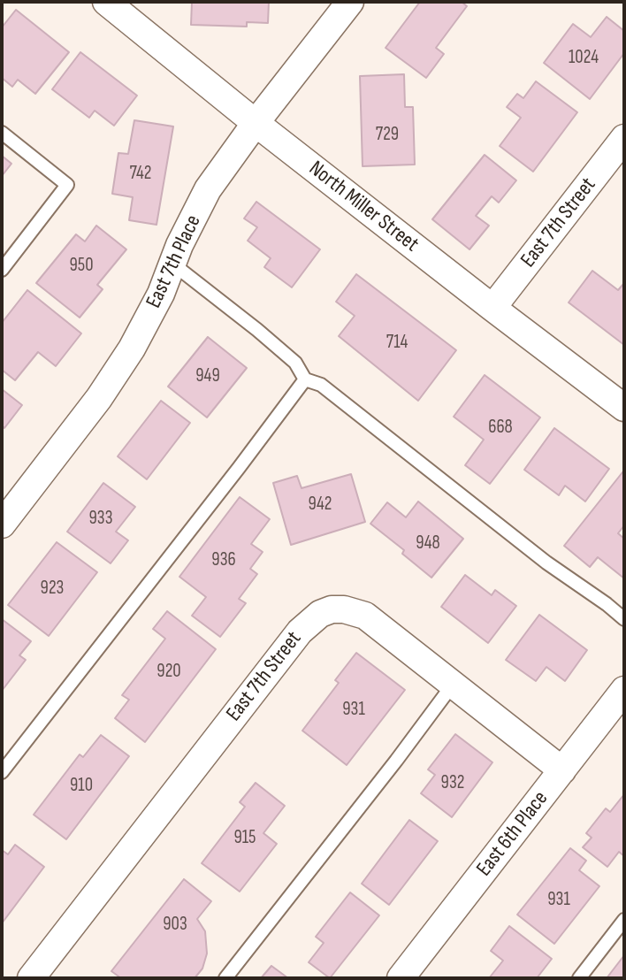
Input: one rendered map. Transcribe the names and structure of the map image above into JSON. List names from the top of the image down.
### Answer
{
  "streets": {
    "street": [
      "North Miller Street",
      "East 7th Street",
      "East 7th Place",
      "East 6th Place"
    ]
  },
  "crossings": [
    ["North Miller Street", "East 7th Street"],
    ["North Miller Street", "East 7th Place"],
    ["East 7th Street", "East 6th Place"]
  ],
  "house_numbers": [
    "1024",
    "729",
    "742",
    "950",
    "714",
    "949",
    "668",
    "942",
    "933",
    "948",
    "936",
    "923",
    "920",
    "931",
    "932",
    "910",
    "915",
    "931",
    "903"
  ]
}
